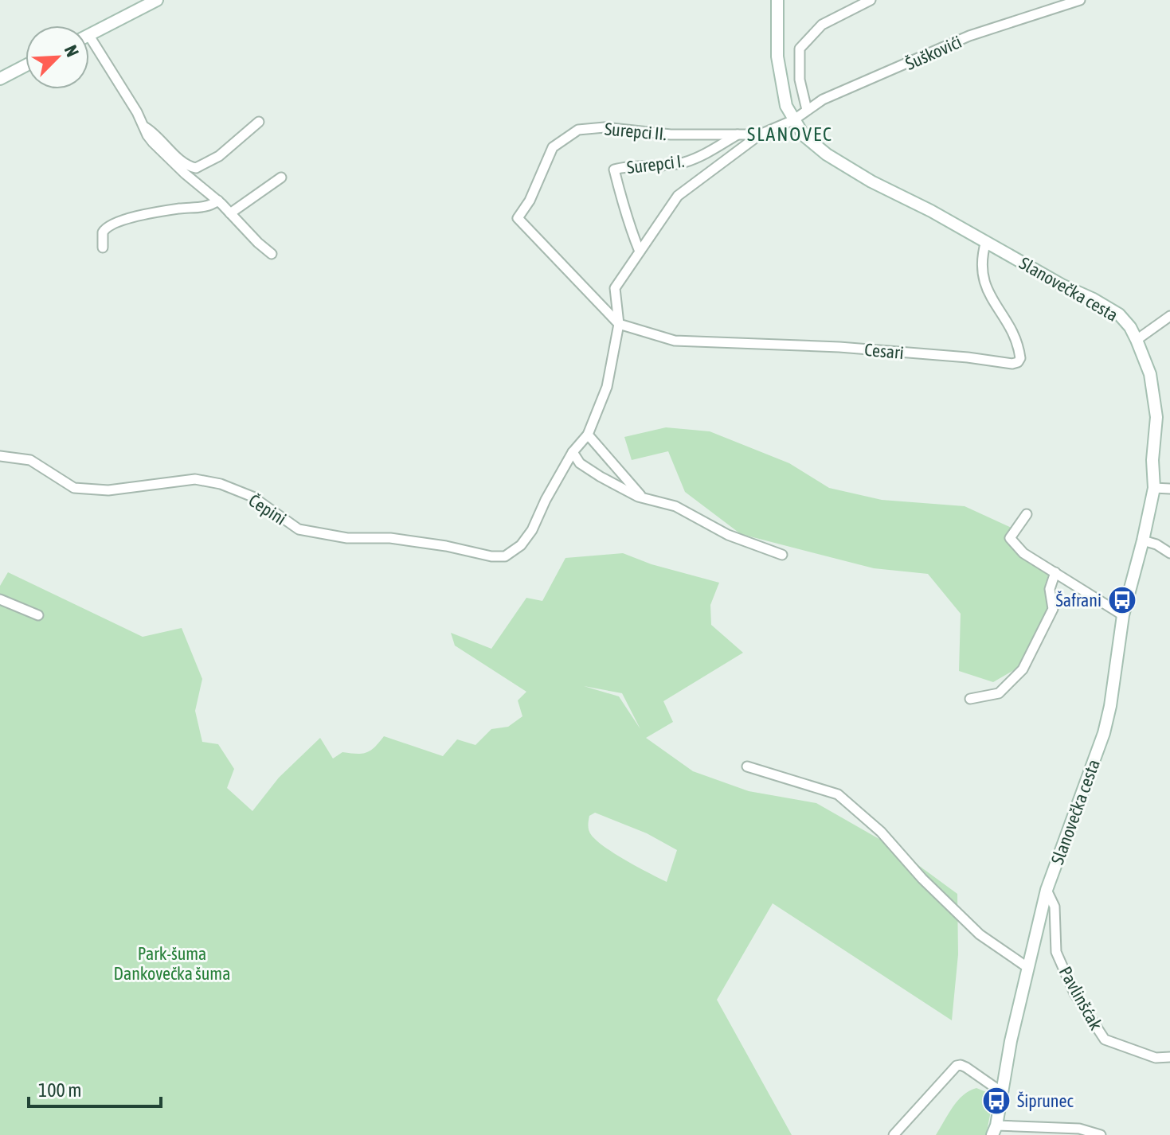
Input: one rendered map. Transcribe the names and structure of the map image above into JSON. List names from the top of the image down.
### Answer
{
  "streets": {
    "street": [
      "Šuškovići",
      "Surepci II.",
      "Surepci I.",
      "Slanovečka cesta",
      "Cesari",
      "Čepini",
      "Pavlinšćak"
    ]
  },
  "crossings": [
    ["Šuškovići", "Slanovečka cesta"],
    ["Surepci II.", "Surepci I."],
    ["Surepci II.", "Cesari"],
    ["Slanovečka cesta", "Cesari"],
    ["Slanovečka cesta", "Pavlinšćak"]
  ],
  "districts": ["SLANOVEC"],
  "parks": ["Park-šuma Dankovečka šuma"],
  "places": {
    "bus stop": ["Šafrani", "Šiprunec"]
  },
  "scale_bar": "100 m",
  "north": "top right"
}
